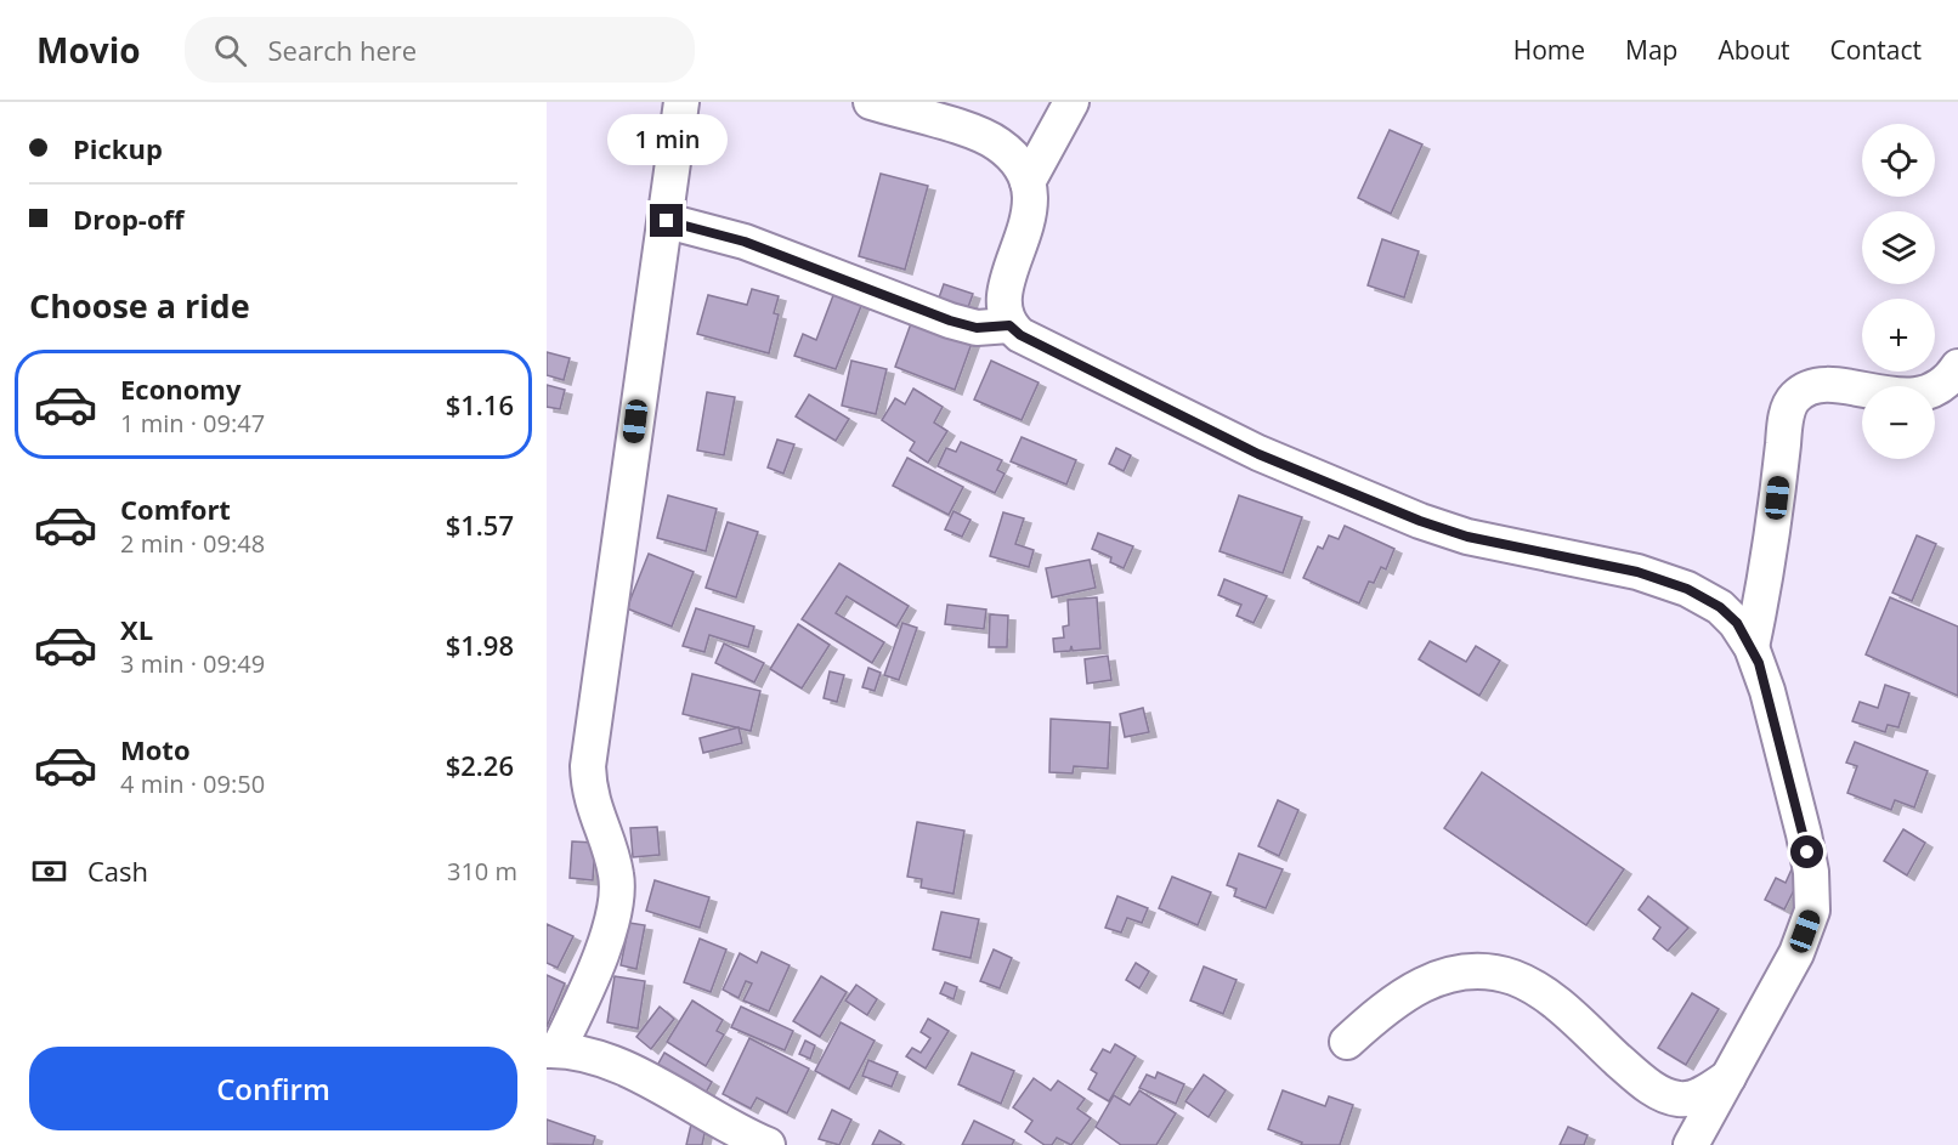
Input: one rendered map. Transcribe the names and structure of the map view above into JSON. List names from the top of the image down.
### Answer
{
  "page": {
    "header": "Movio",
    "search": "Search here",
    "nav": [
      "Home",
      "Map",
      "About",
      "Contact"
    ],
    "banner": ["Pickup", "Drop-off"],
    "bubble": "1 min",
    "map_buttons": ["+", "−"],
    "heading": "Choose a ride",
    "list": [
      {
        "name": "Economy",
        "note": "1 min · 09:47",
        "value": "$1.16"
      },
      {
        "name": "Comfort",
        "note": "2 min · 09:48",
        "value": "$1.57"
      },
      {
        "name": "XL",
        "note": "3 min · 09:49",
        "value": "$1.98"
      },
      {
        "name": "Moto",
        "note": "4 min · 09:50",
        "value": "$2.26"
      }
    ],
    "pay": ["Cash", "310 m"],
    "buttons": "Confirm"
  }
}
